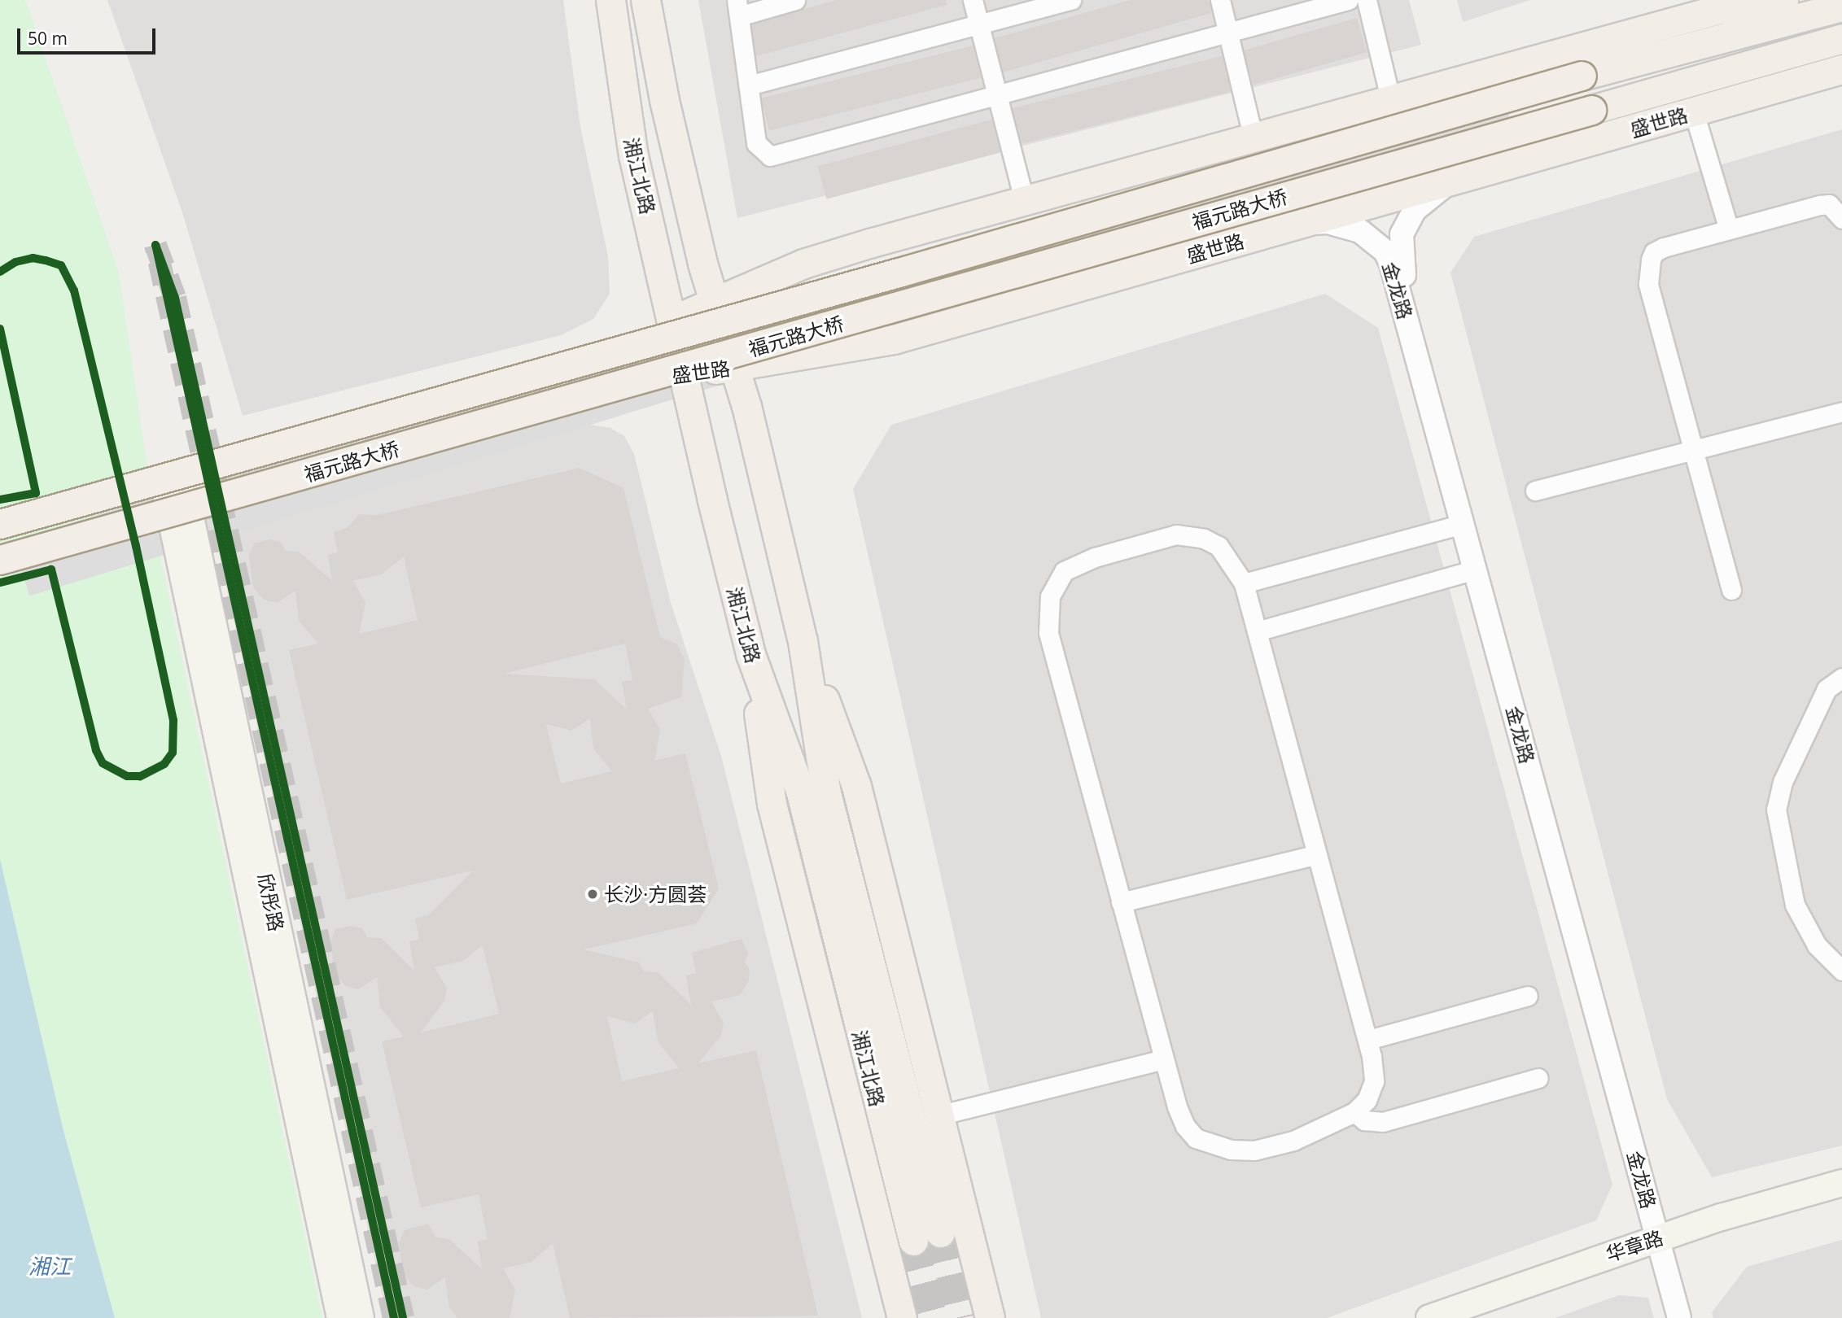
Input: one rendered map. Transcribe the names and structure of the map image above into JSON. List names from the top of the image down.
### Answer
{
  "streets": {
    "main road": [
      "盛世路",
      "湘江北路",
      "福元路大桥",
      "欣彤路",
      "华章路"
    ],
    "street": ["金龙路"]
  },
  "crossings": [
    ["盛世路", "湘江北路"],
    ["盛世路", "金龙路"],
    ["金龙路", "华章路"]
  ],
  "water": ["湘江"],
  "places": ["长沙·方圆荟"],
  "scale_bar": "50 m"
}
